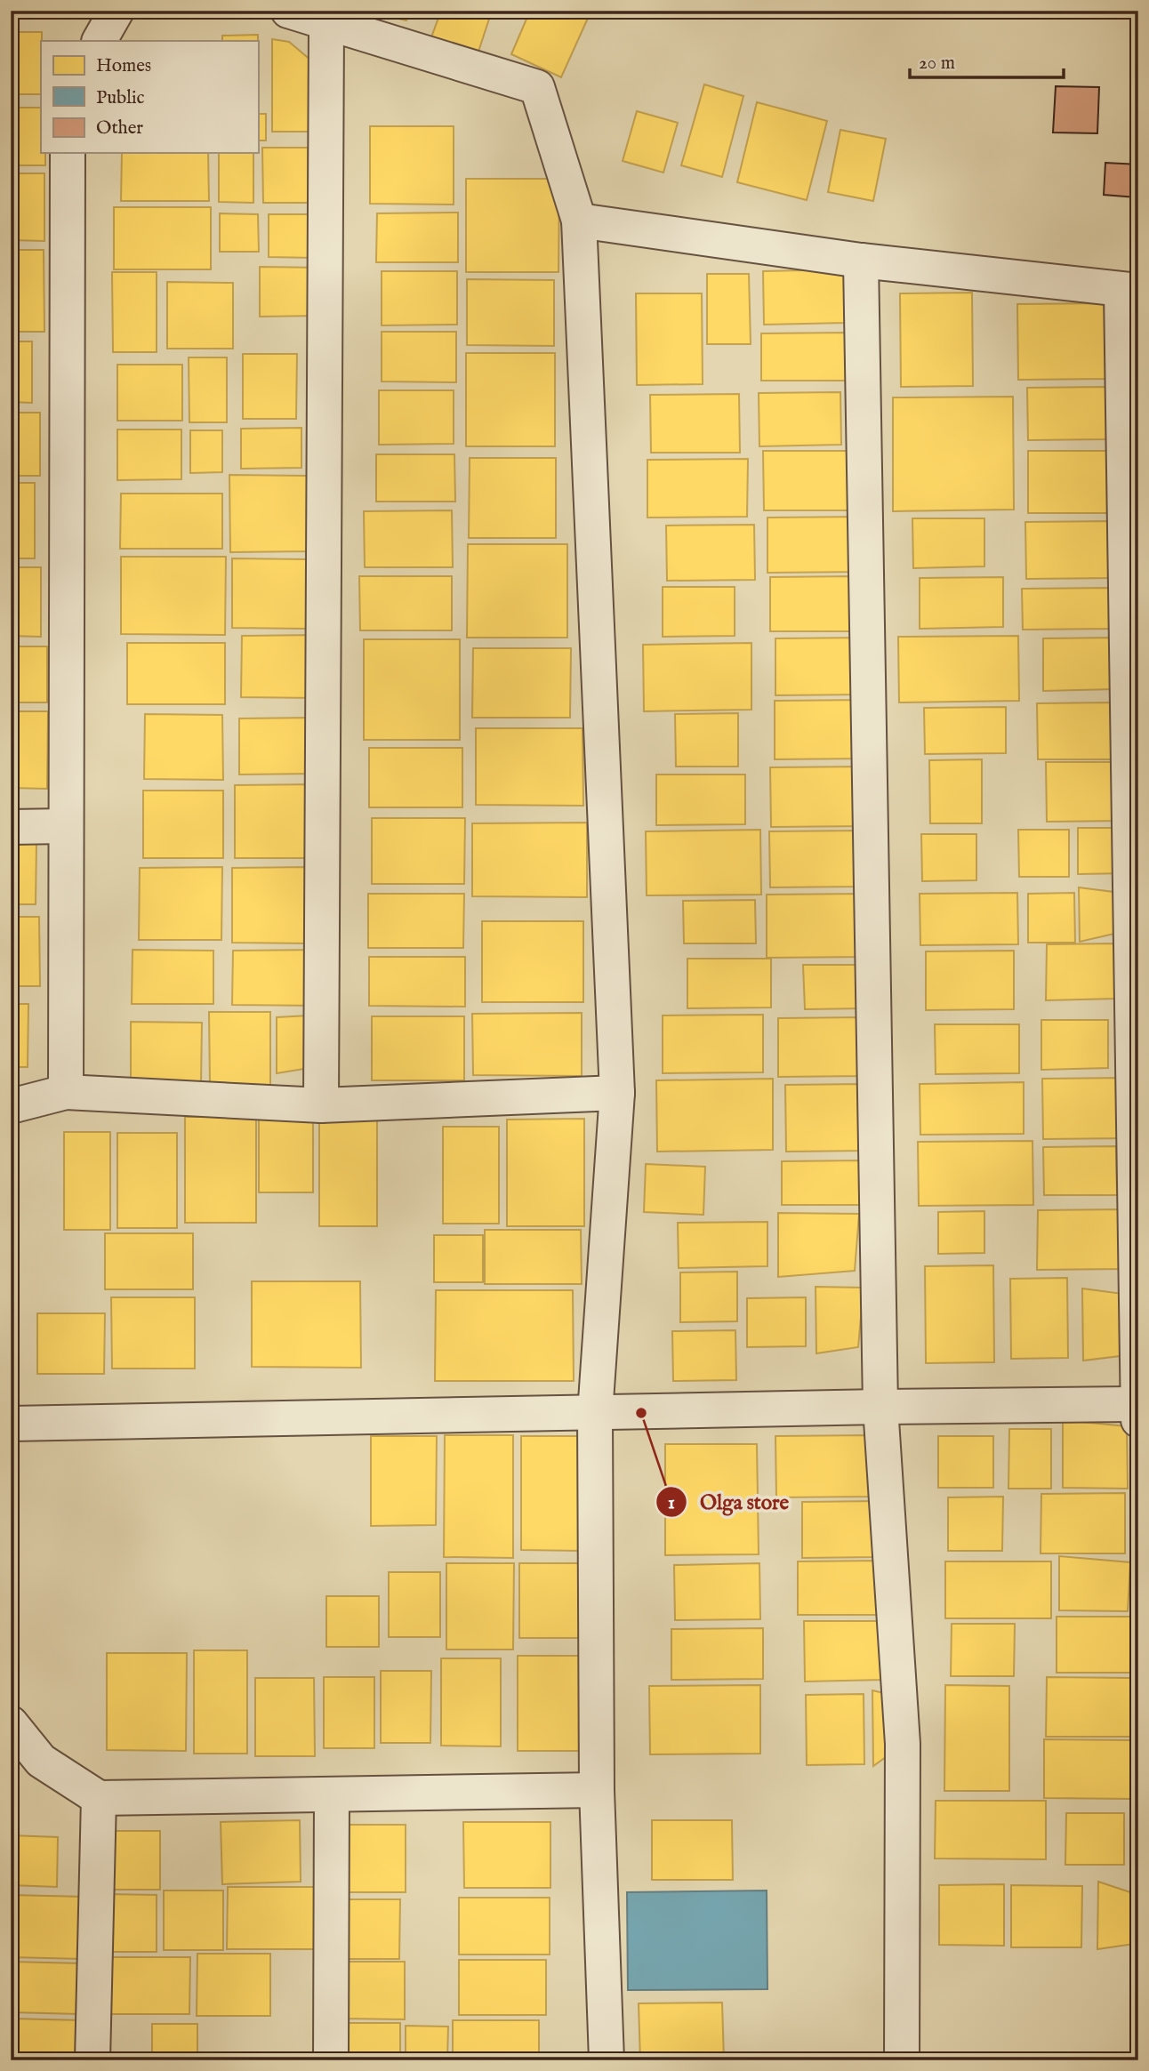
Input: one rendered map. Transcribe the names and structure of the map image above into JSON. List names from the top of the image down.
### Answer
{
  "places": ["Olga store"],
  "legend": ["Homes", "Public", "Other"],
  "scale_bar": "20 m"
}
